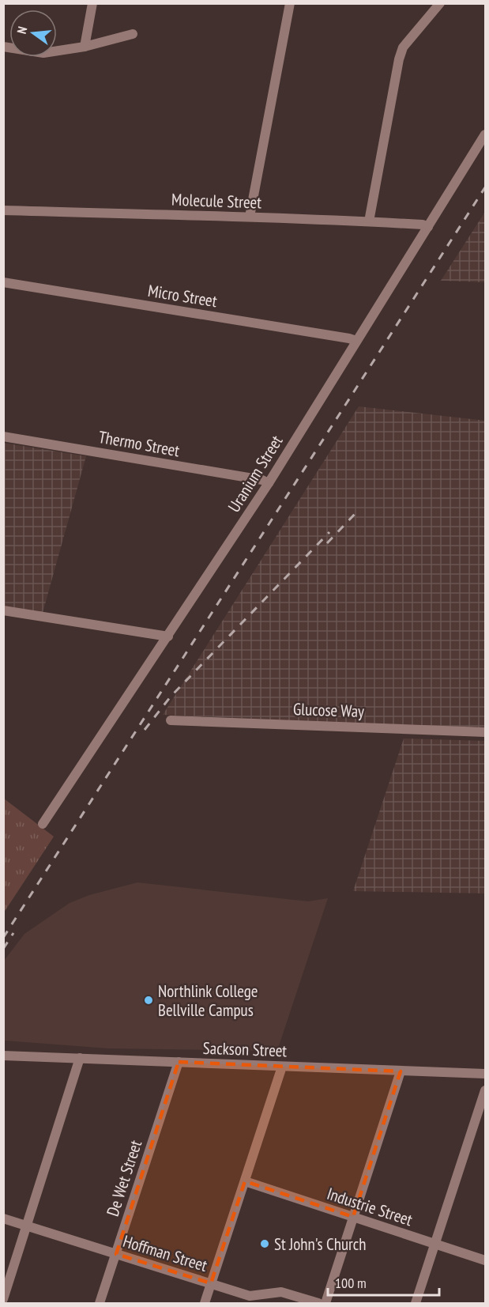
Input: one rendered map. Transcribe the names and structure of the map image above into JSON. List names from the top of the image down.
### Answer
{
  "streets": {
    "street": [
      "Molecule Street",
      "Micro Street",
      "Thermo Street",
      "Uranium Street",
      "Glucose Way",
      "Sackson Street",
      "De Wet Street",
      "Industrie Street",
      "Hoffman Street"
    ]
  },
  "crossings": [
    ["Molecule Street", "Uranium Street"],
    ["Micro Street", "Uranium Street"],
    ["Thermo Street", "Uranium Street"],
    ["Sackson Street", "De Wet Street"],
    ["De Wet Street", "Hoffman Street"]
  ],
  "places": ["Northlink College Bellville Campus", "St John's Church"],
  "scale_bar": "100 m",
  "north": "left"
}
